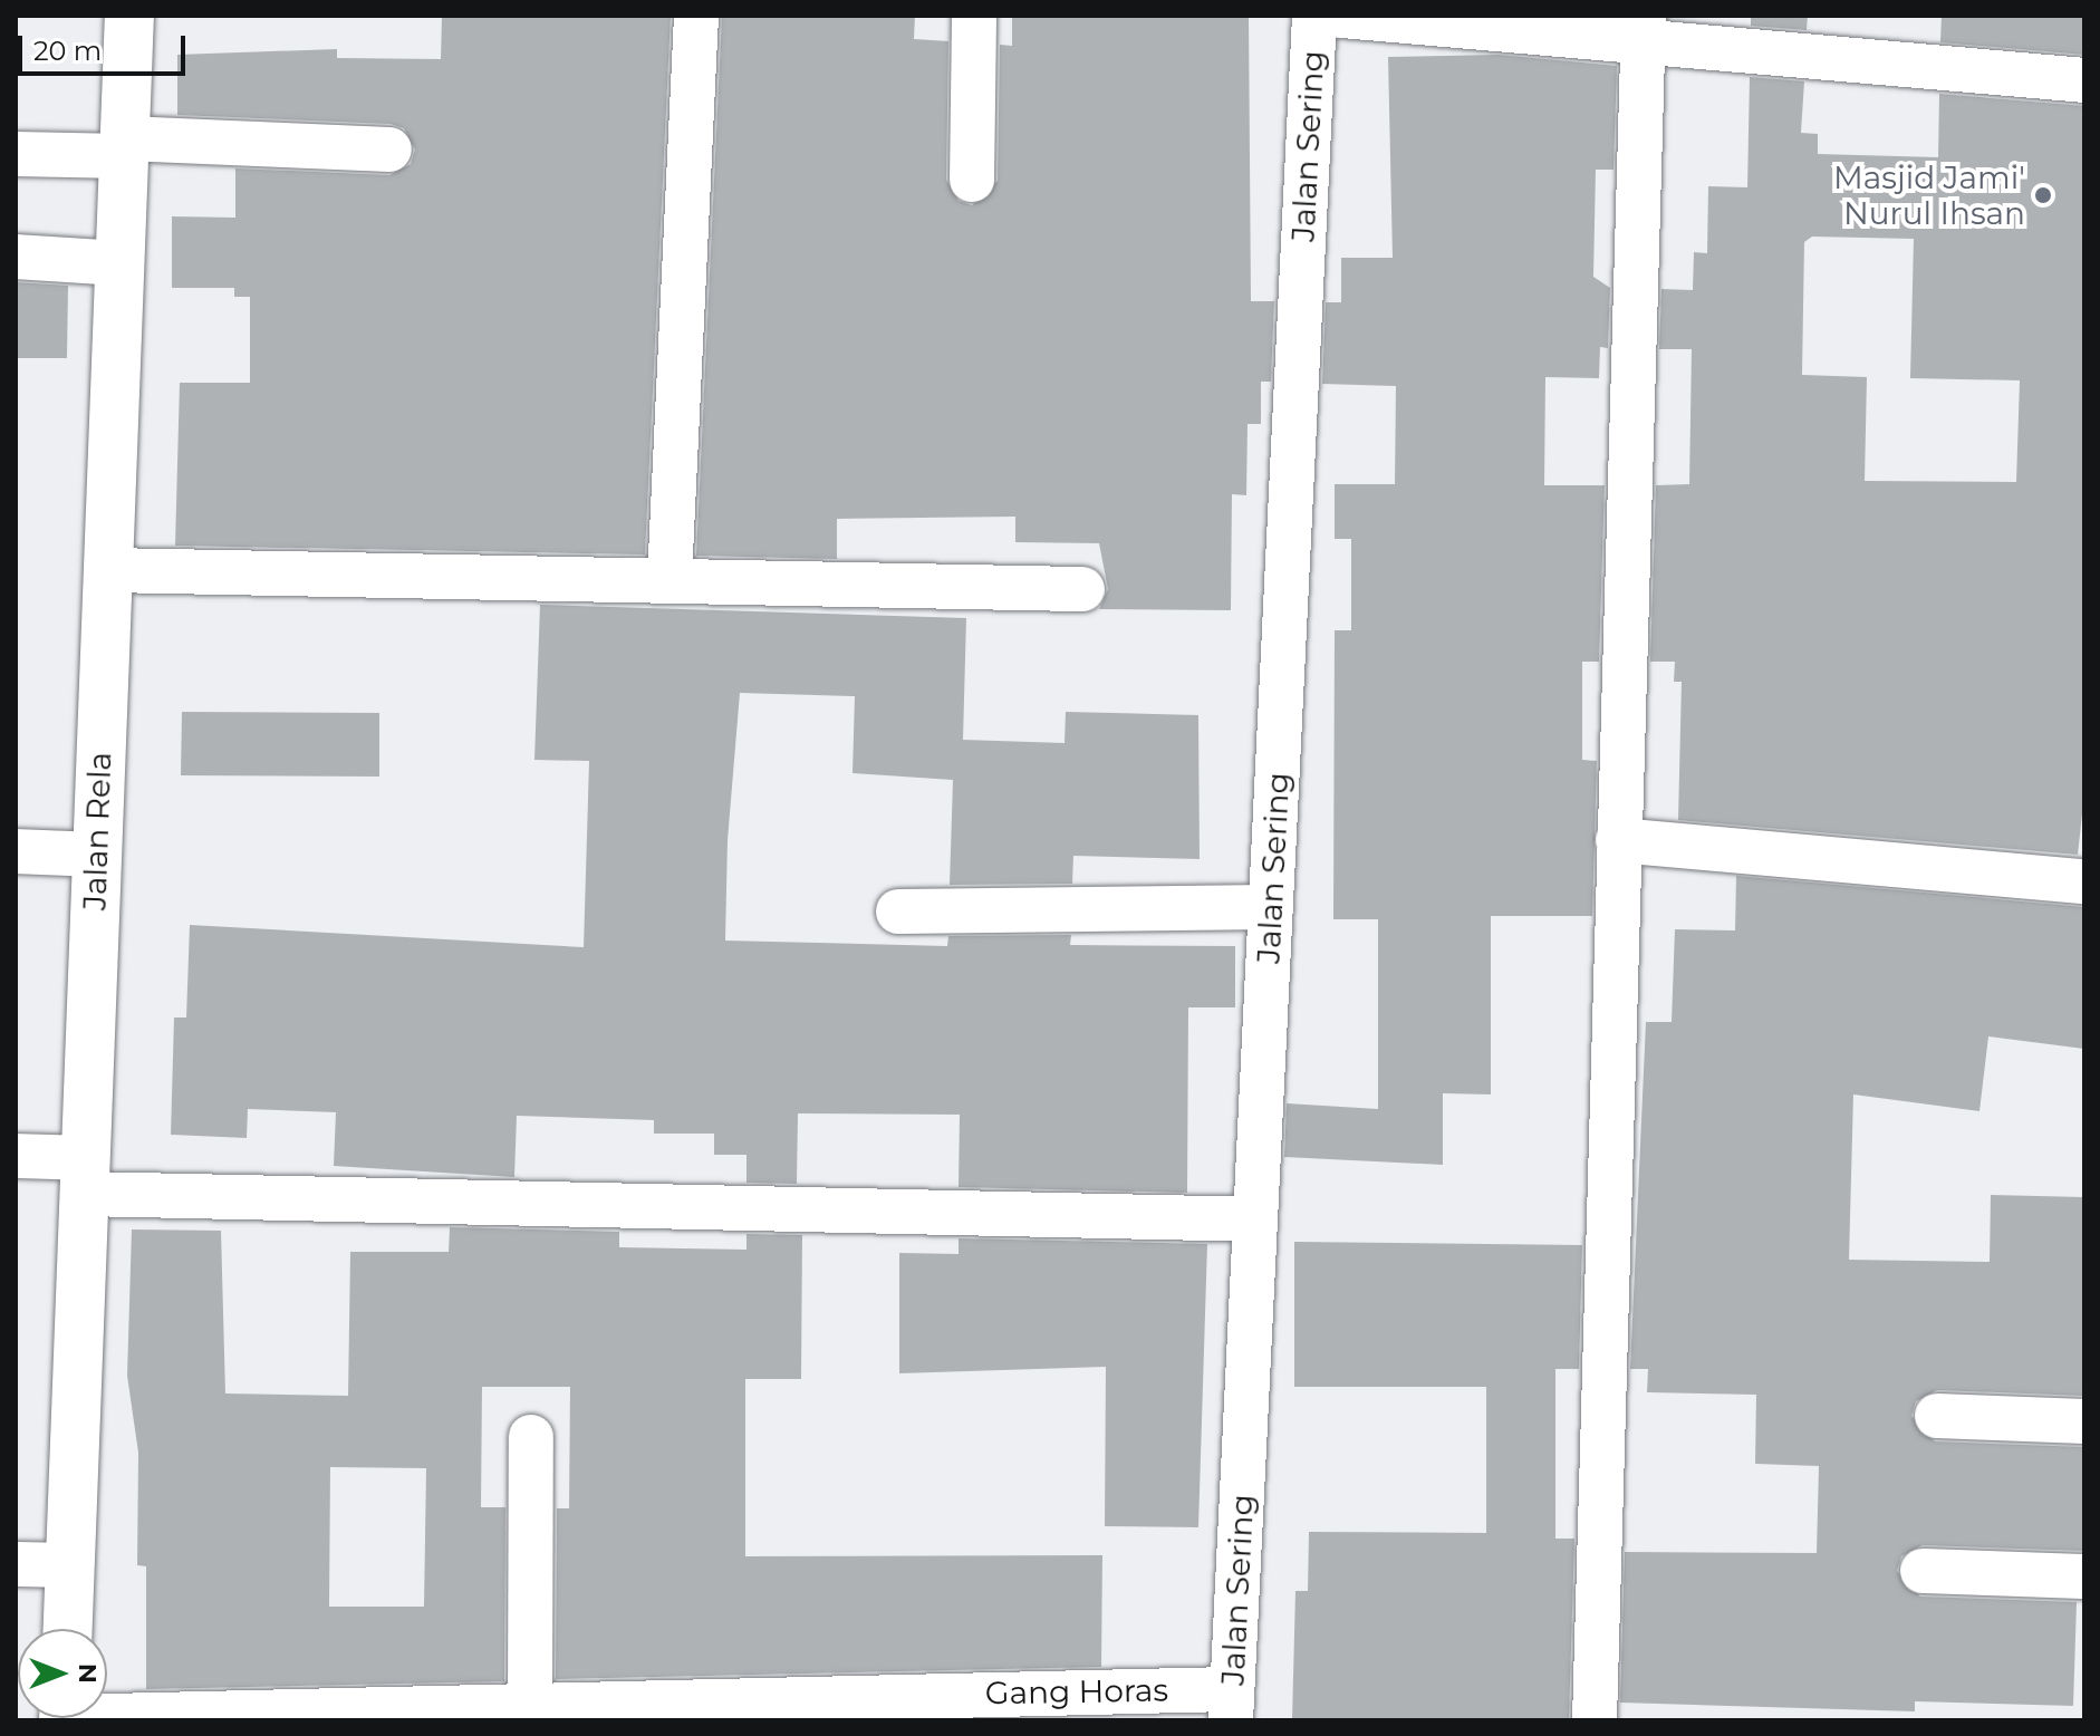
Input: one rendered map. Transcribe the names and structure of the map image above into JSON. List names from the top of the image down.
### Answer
{
  "streets": {
    "street": ["Jalan Sering", "Jalan Rela", "Gang Horas"]
  },
  "crossings": [
    ["Jalan Sering", "Gang Horas"]
  ],
  "places": ["Masjid Jami' Nurul Ihsan"],
  "scale_bar": "20 m",
  "north": "right"
}
